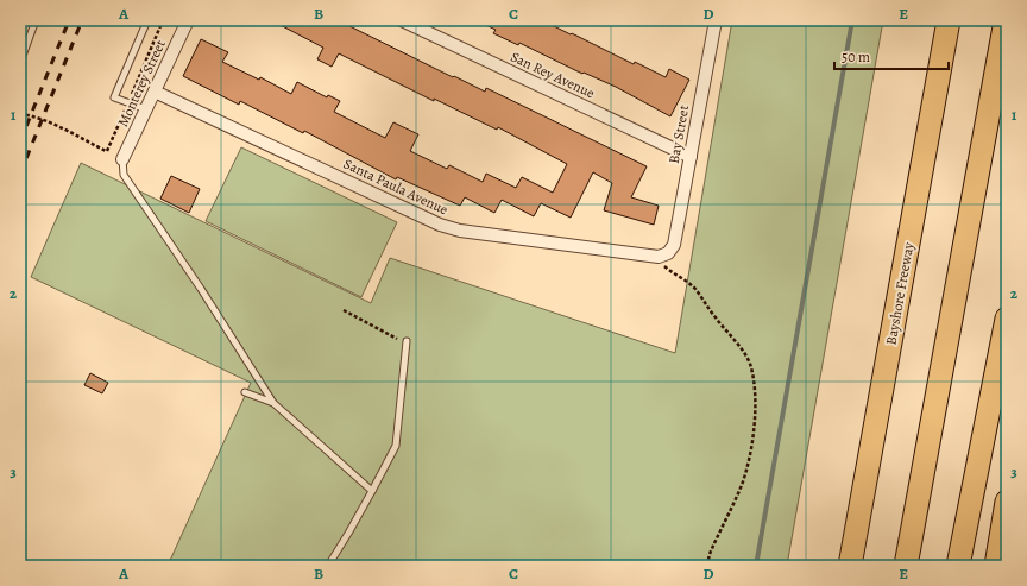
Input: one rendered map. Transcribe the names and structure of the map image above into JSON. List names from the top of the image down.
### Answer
{
  "streets": {
    "highway": ["Bayshore Freeway"],
    "street": [
      "San Rey Avenue",
      "Monterey Street",
      "Bay Street",
      "Santa Paula Avenue"
    ]
  },
  "crossings": [
    ["San Rey Avenue", "Bay Street"],
    ["Monterey Street", "Santa Paula Avenue"],
    ["Bay Street", "Santa Paula Avenue"]
  ],
  "scale_bar": "50 m",
  "grid": {
    "columns": [
      "A",
      "B",
      "C",
      "D",
      "E"
    ],
    "rows": ["1", "2", "3"]
  }
}
